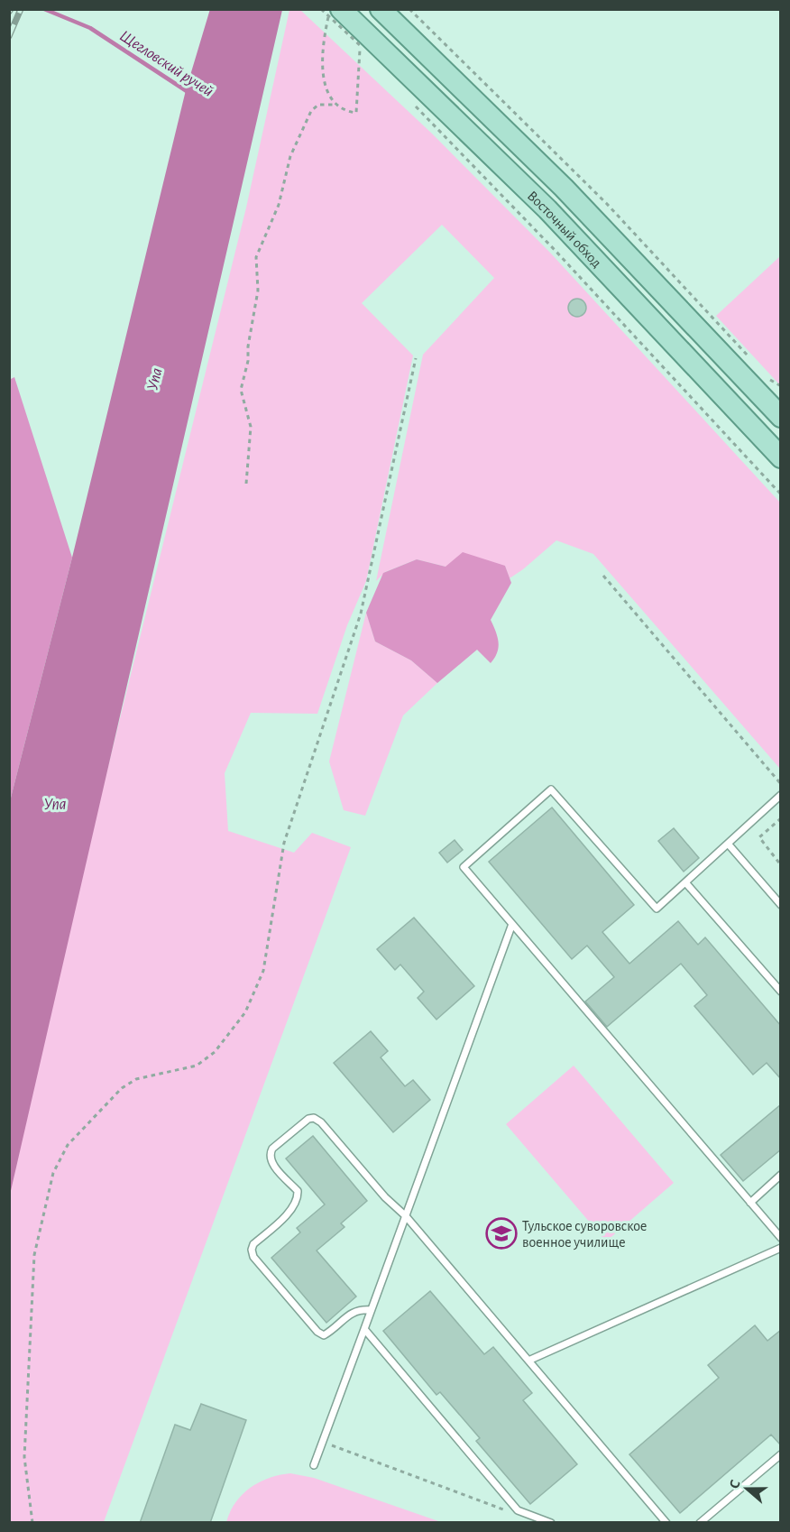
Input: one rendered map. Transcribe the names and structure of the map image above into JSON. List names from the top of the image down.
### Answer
{
  "streets": {
    "main road": ["Восточный обход"]
  },
  "water": ["Щегловский ручей", "Упа"],
  "places": {
    "school or university": ["Тульское суворовское военное училище"]
  },
  "north": "left"
}
